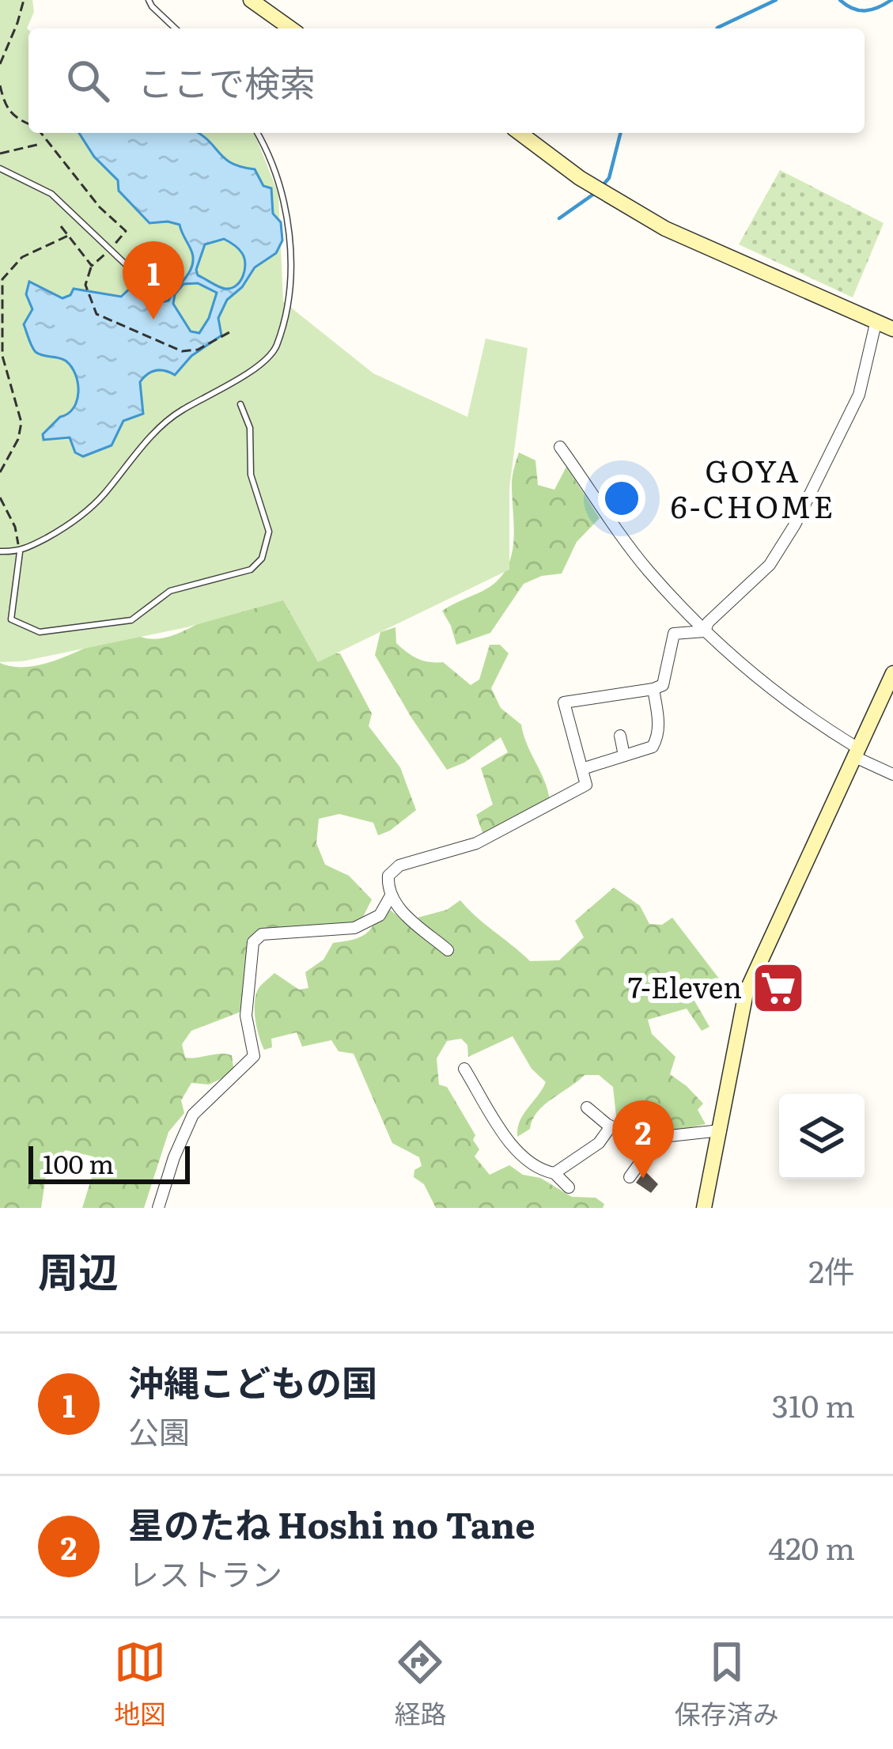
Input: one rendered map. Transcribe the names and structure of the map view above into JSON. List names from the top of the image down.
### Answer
{
  "districts": ["GOYA 6-CHOME"],
  "places": {
    "supermarket": ["7-Eleven"]
  },
  "scale_bar": "100 m",
  "page": {
    "search": "ここで検索",
    "pins": ["1", "2"],
    "scale": "100 m",
    "heading": ["周辺", "2件"],
    "list": [
      {
        "mark": "1",
        "name": "沖縄こどもの国",
        "note": "公園",
        "value": "310 m"
      },
      {
        "mark": "2",
        "name": "星のたね Hoshi no Tane",
        "note": "レストラン",
        "value": "420 m"
      }
    ],
    "nav": ["地図", "経路", "保存済み"]
  }
}
